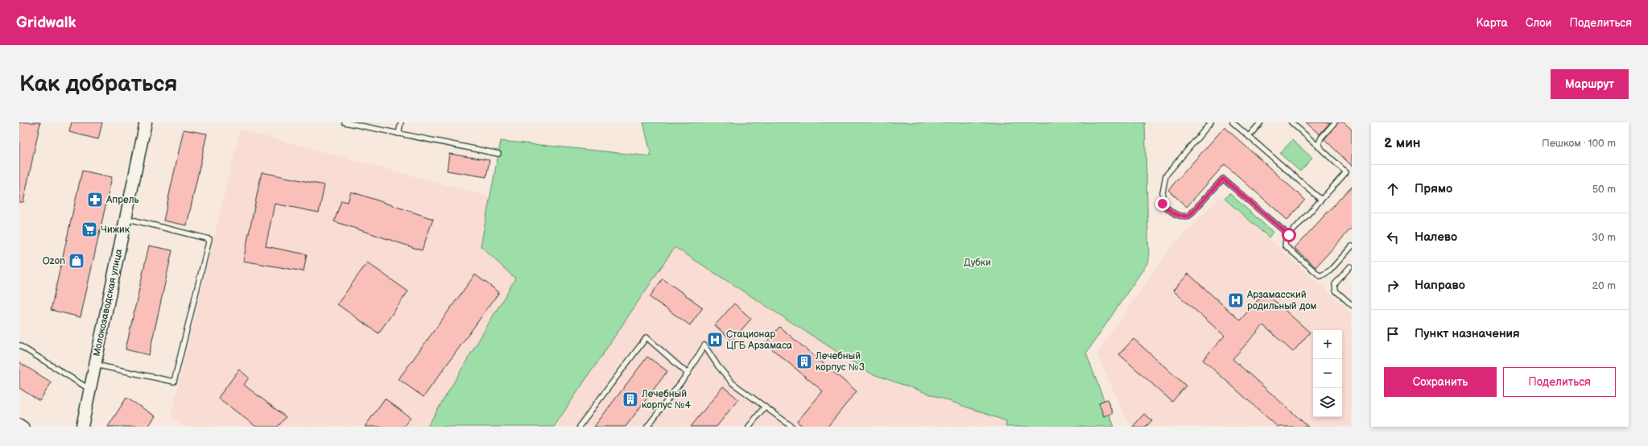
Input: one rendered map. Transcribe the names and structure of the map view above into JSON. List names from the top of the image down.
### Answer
{
  "streets": {
    "street": ["Молокозаводская улица"]
  },
  "parks": ["Дубки"],
  "places": {
    "pharmacy": ["Апрель"],
    "supermarket": ["Чижик"],
    "shop": ["Ozon"],
    "hospital": ["Арзамасский родильный дом", "Стационар ЦГБ Арзамаса"],
    "building": ["Лечебный корпус №3", "Лечебный корпус №4"]
  },
  "page": {
    "header": "Gridwalk",
    "nav": ["Карта", "Слои", "Поделиться"],
    "buttons": [
      "Маршрут",
      ["Сохранить", "Поделиться"]
    ],
    "title": "Как добраться",
    "heading": ["2 мин", "Пешком · 100 m"],
    "list": [
      ["Прямо", "50 m"],
      ["Налево", "30 m"],
      ["Направо", "20 m"],
      "Пункт назначения"
    ],
    "map_buttons": ["+", "−"]
  }
}
